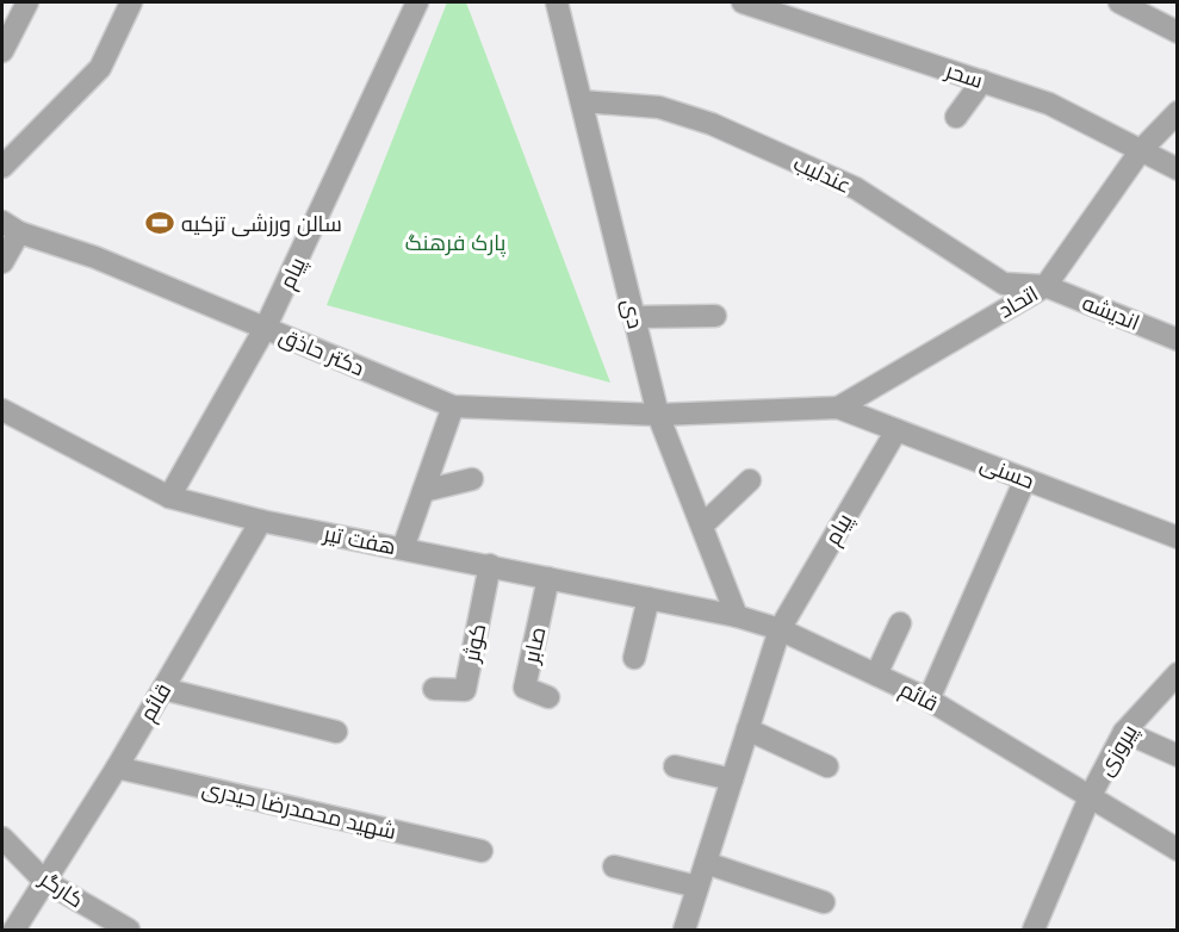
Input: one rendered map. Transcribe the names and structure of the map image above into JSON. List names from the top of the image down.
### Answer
{
  "streets": {
    "street": [
      "سحر",
      "عندلیب",
      "پیام",
      "اتحاد",
      "اندیشه",
      "دی",
      "دکتر حاذق",
      "حسنی",
      "هفت تیر",
      "کوثر",
      "صابر",
      "قائم",
      "پیروزی",
      "شهید محمدرضا حیدری",
      "کارگر"
    ]
  },
  "crossings": [
    ["سحر", "اتحاد"],
    ["عندلیب", "اتحاد"],
    ["عندلیب", "اندیشه"],
    ["عندلیب", "دی"],
    ["پیام", "دکتر حاذق"],
    ["پیام", "حسنی"],
    ["پیام", "هفت تیر"],
    ["پیام", "قائم"],
    ["اتحاد", "اندیشه"],
    ["اتحاد", "دکتر حاذق"],
    ["اتحاد", "حسنی"],
    ["دی", "دکتر حاذق"],
    ["دی", "هفت تیر"],
    ["دی", "قائم"],
    ["دکتر حاذق", "حسنی"],
    ["هفت تیر", "کوثر"],
    ["هفت تیر", "صابر"],
    ["هفت تیر", "قائم"],
    ["قائم", "پیروزی"],
    ["قائم", "شهید محمدرضا حیدری"],
    ["قائم", "کارگر"]
  ],
  "parks": ["پارک فرهنگ"],
  "places": {
    "sports": ["سالن ورزشی تزکیه"]
  }
}
